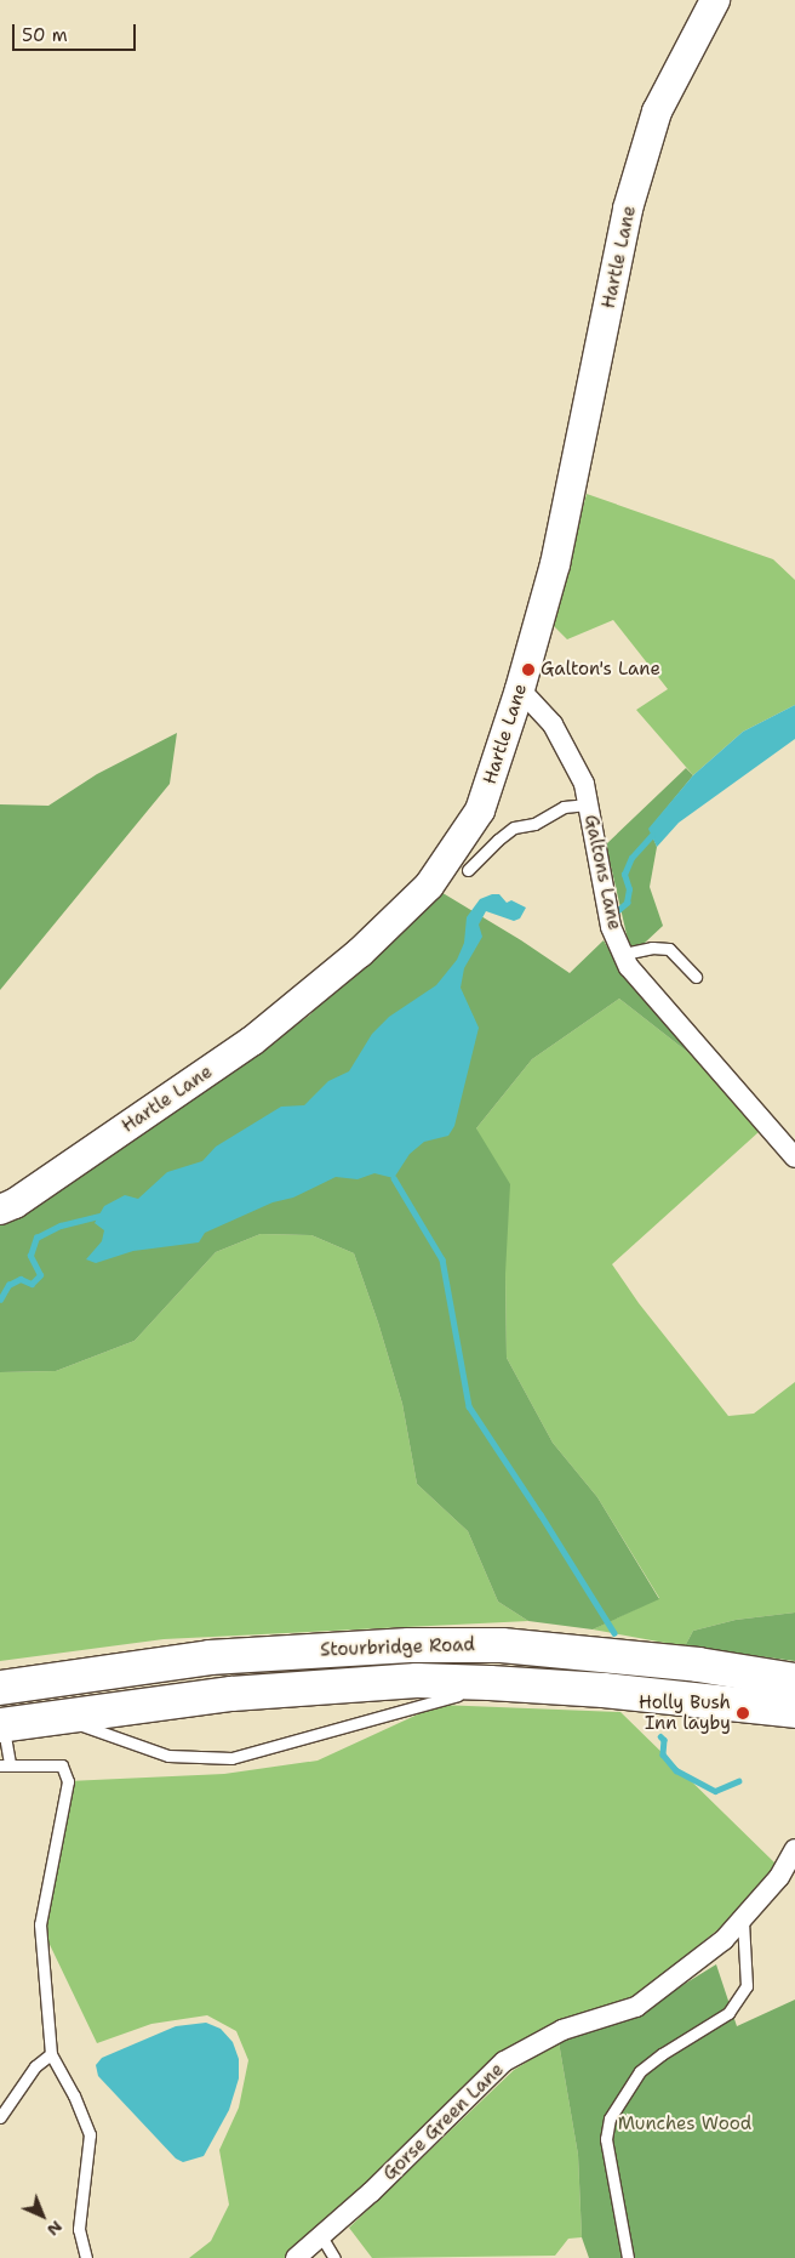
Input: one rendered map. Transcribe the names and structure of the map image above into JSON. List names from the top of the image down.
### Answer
{
  "streets": {
    "highway": ["Stourbridge Road"],
    "main road": ["Hartle Lane"],
    "street": ["Galtons Lane", "Gorse Green Lane"]
  },
  "crossings": [
    ["Hartle Lane", "Galtons Lane"]
  ],
  "parks": ["Munches Wood"],
  "places": ["Galton's Lane", "Holly Bush Inn layby"],
  "scale_bar": "50 m",
  "north": "bottom right"
}
